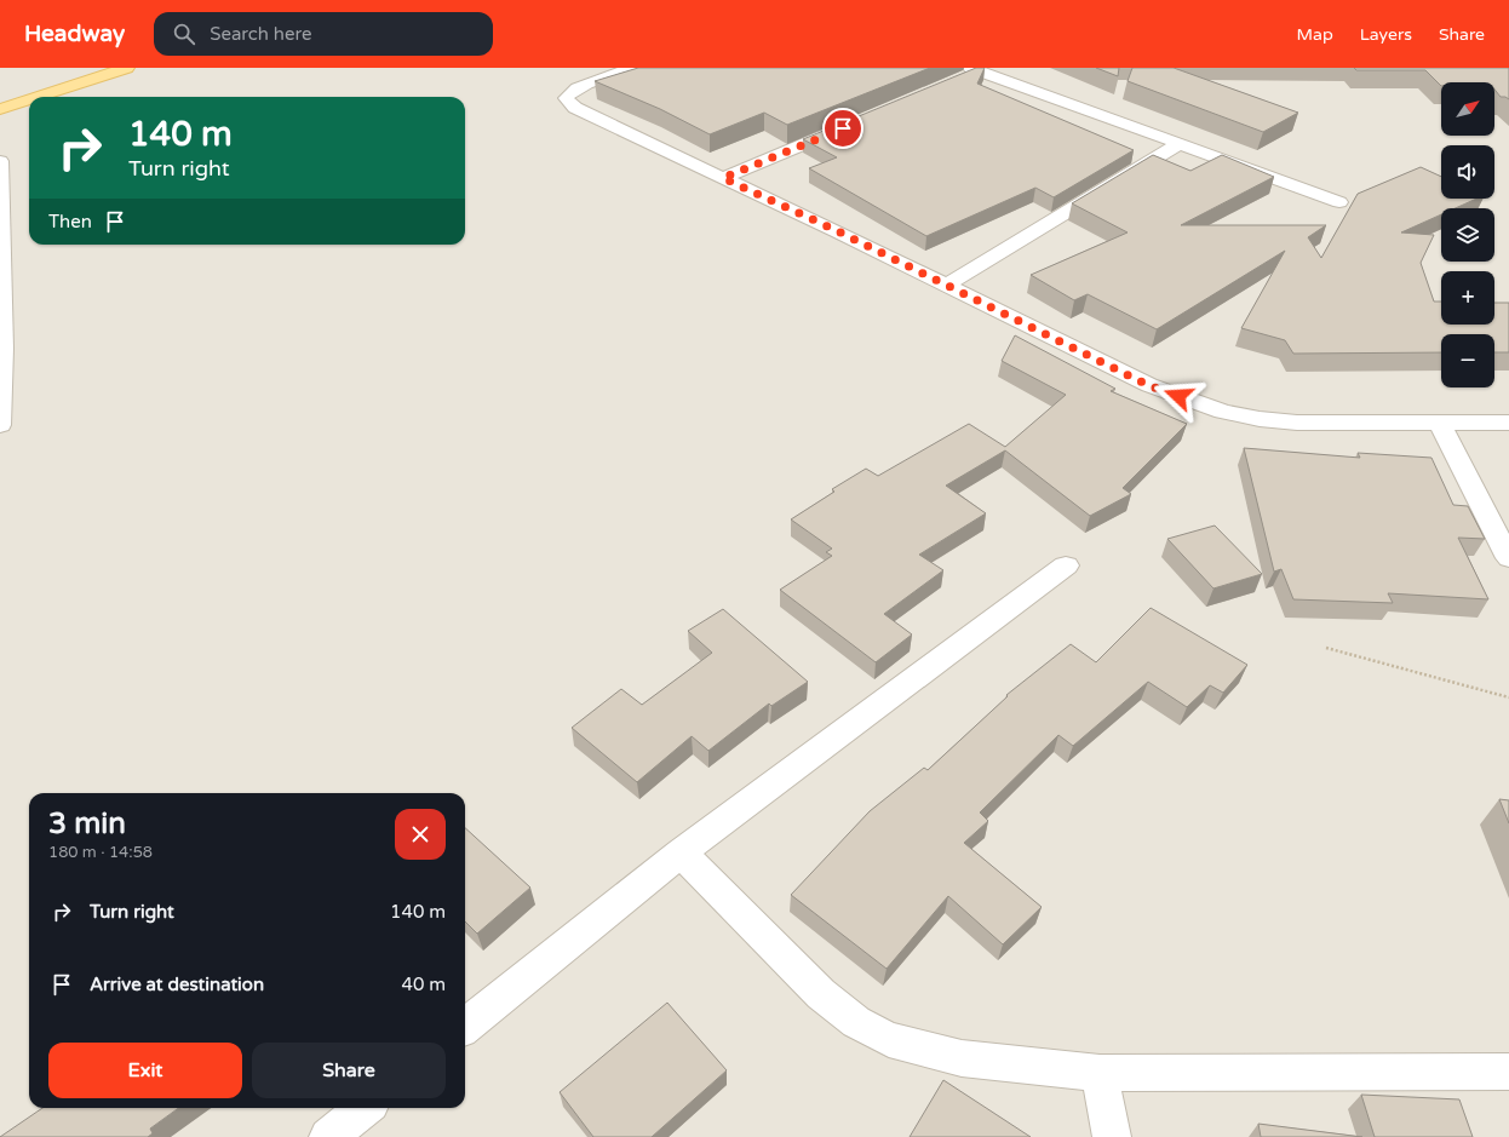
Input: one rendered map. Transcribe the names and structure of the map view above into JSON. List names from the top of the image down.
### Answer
{
  "north": "top right",
  "page": {
    "header": "Headway",
    "search": "Search here",
    "nav": ["Map", "Layers", "Share"],
    "map_buttons": ["+", "−"],
    "turn": ["140 m", "Turn right"],
    "then": "Then",
    "heading": ["3 min", "180 m · 14:58"],
    "list": [
      {
        "name": "Turn right",
        "value": "140 m"
      },
      {
        "name": "Arrive at destination",
        "value": "40 m"
      }
    ],
    "buttons": ["Exit", "Share"]
  }
}
